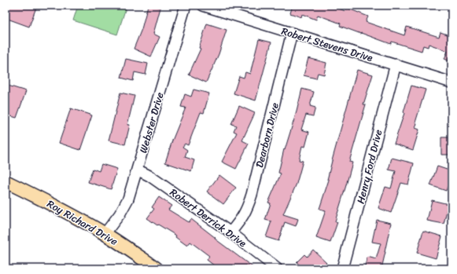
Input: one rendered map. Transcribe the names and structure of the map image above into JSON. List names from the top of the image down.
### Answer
{
  "streets": {
    "main road": ["Roy Richard Drive"],
    "street": [
      "Robert Stevens Drive",
      "Webster Drive",
      "Dearborn Drive",
      "Henry Ford Drive",
      "Robert Derrick Drive"
    ]
  },
  "crossings": [
    ["Robert Stevens Drive", "Dearborn Drive"],
    ["Robert Stevens Drive", "Henry Ford Drive"],
    ["Webster Drive", "Robert Derrick Drive"],
    ["Webster Drive", "Roy Richard Drive"],
    ["Dearborn Drive", "Robert Derrick Drive"]
  ]
}
